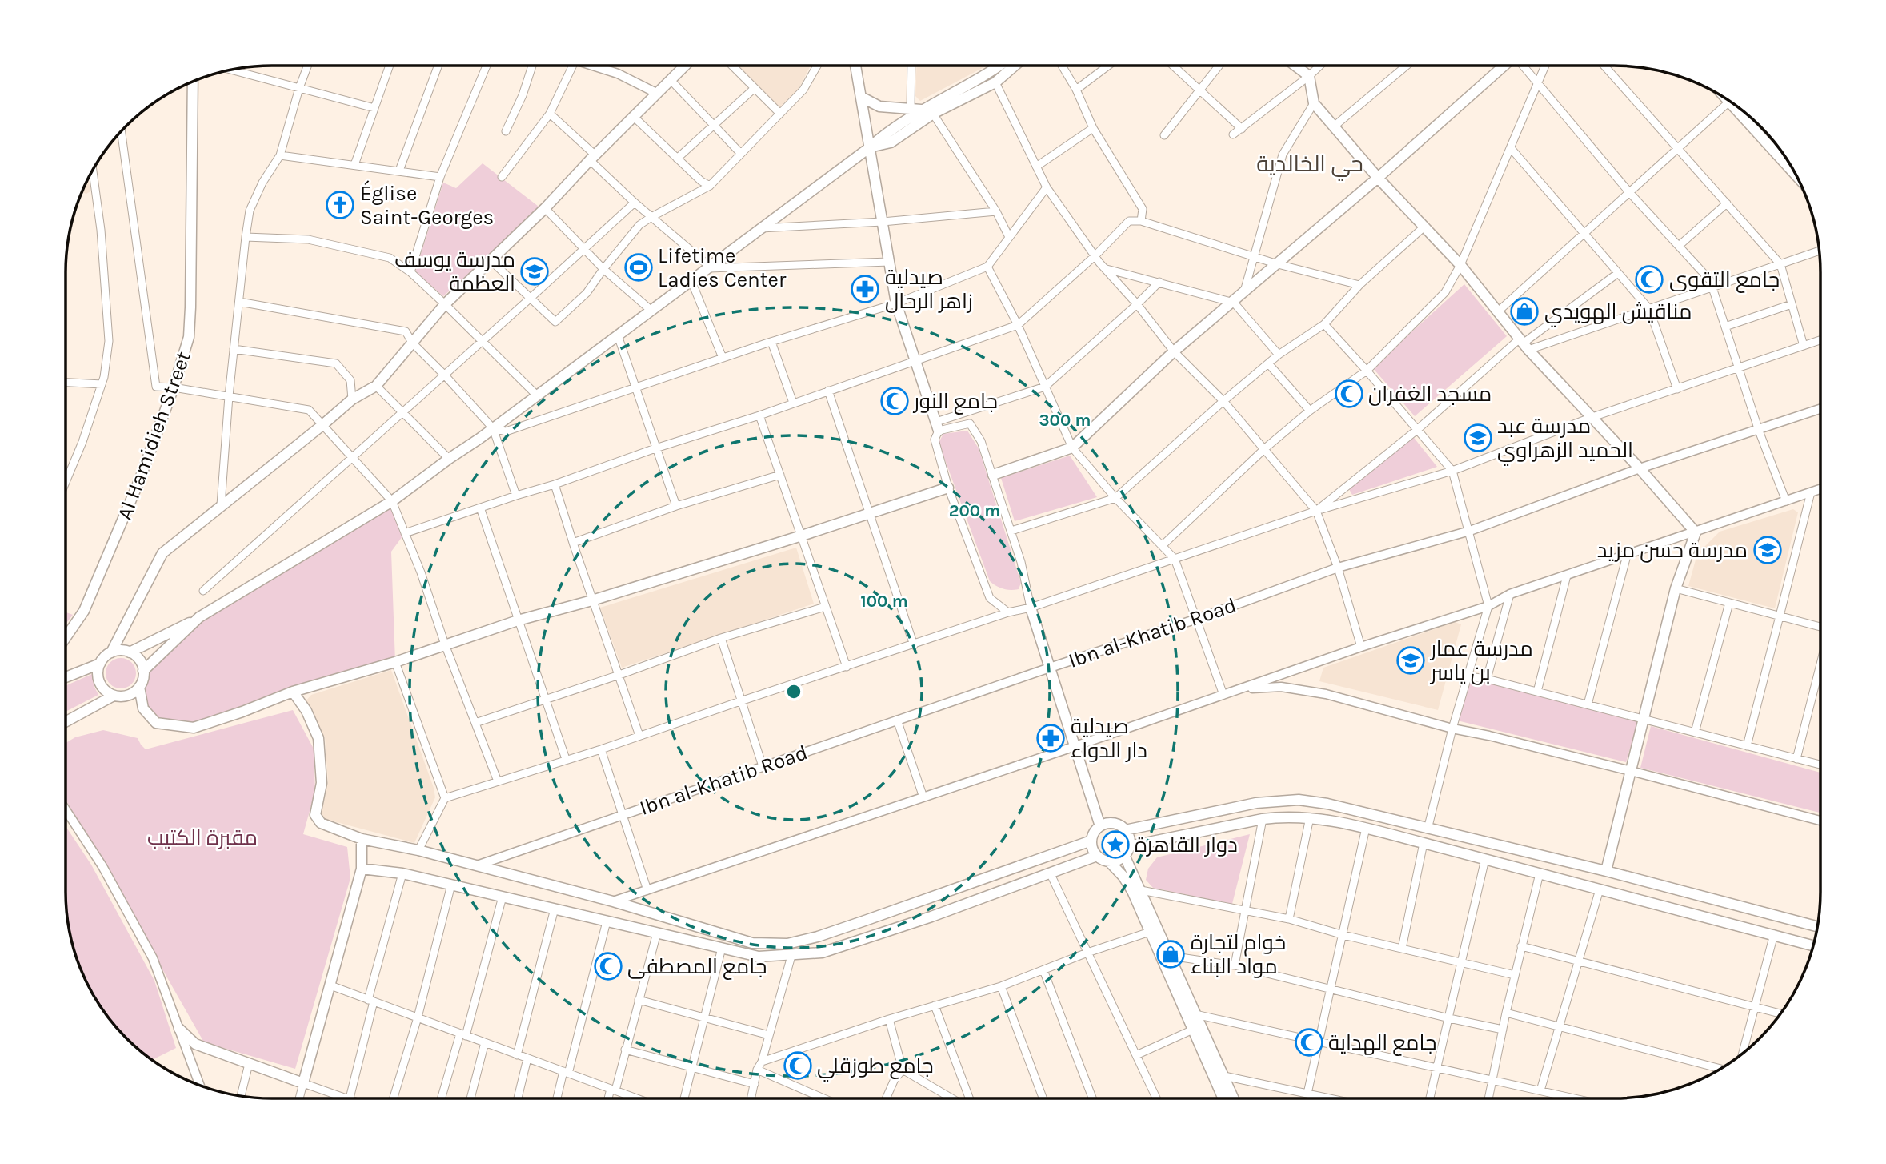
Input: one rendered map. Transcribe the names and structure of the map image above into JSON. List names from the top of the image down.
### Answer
{
  "streets": {
    "main road": ["Al Hamidieh Street"],
    "street": ["Ibn al-Khatib Road"]
  },
  "districts": ["حي الخالدية"],
  "parks": ["مقبرة الكتيب"],
  "places": {
    "church": ["Église Saint-Georges"],
    "sports": ["Lifetime Ladies Center"],
    "school or university": [
      "مدرسة يوسف العظمة",
      "مدرسة عبد الحميد الزهراوي",
      "مدرسة حسن مزيد",
      "مدرسة عمار بن ياسر"
    ],
    "mosque": [
      "جامع التقوى",
      "مسجد الغفران",
      "جامع النور",
      "جامع المصطفى",
      "جامع الهداية",
      "جامع طوزقلي"
    ],
    "pharmacy": ["صيدلية زاهر الرحال", "صيدلية دار الدواء"],
    "shop": ["مناقيش الهويدي", "خوام لتجارة مواد البناء"],
    "place": ["دوار القاهرة"]
  },
  "rings": ["300 m", "200 m", "100 m"]
}
